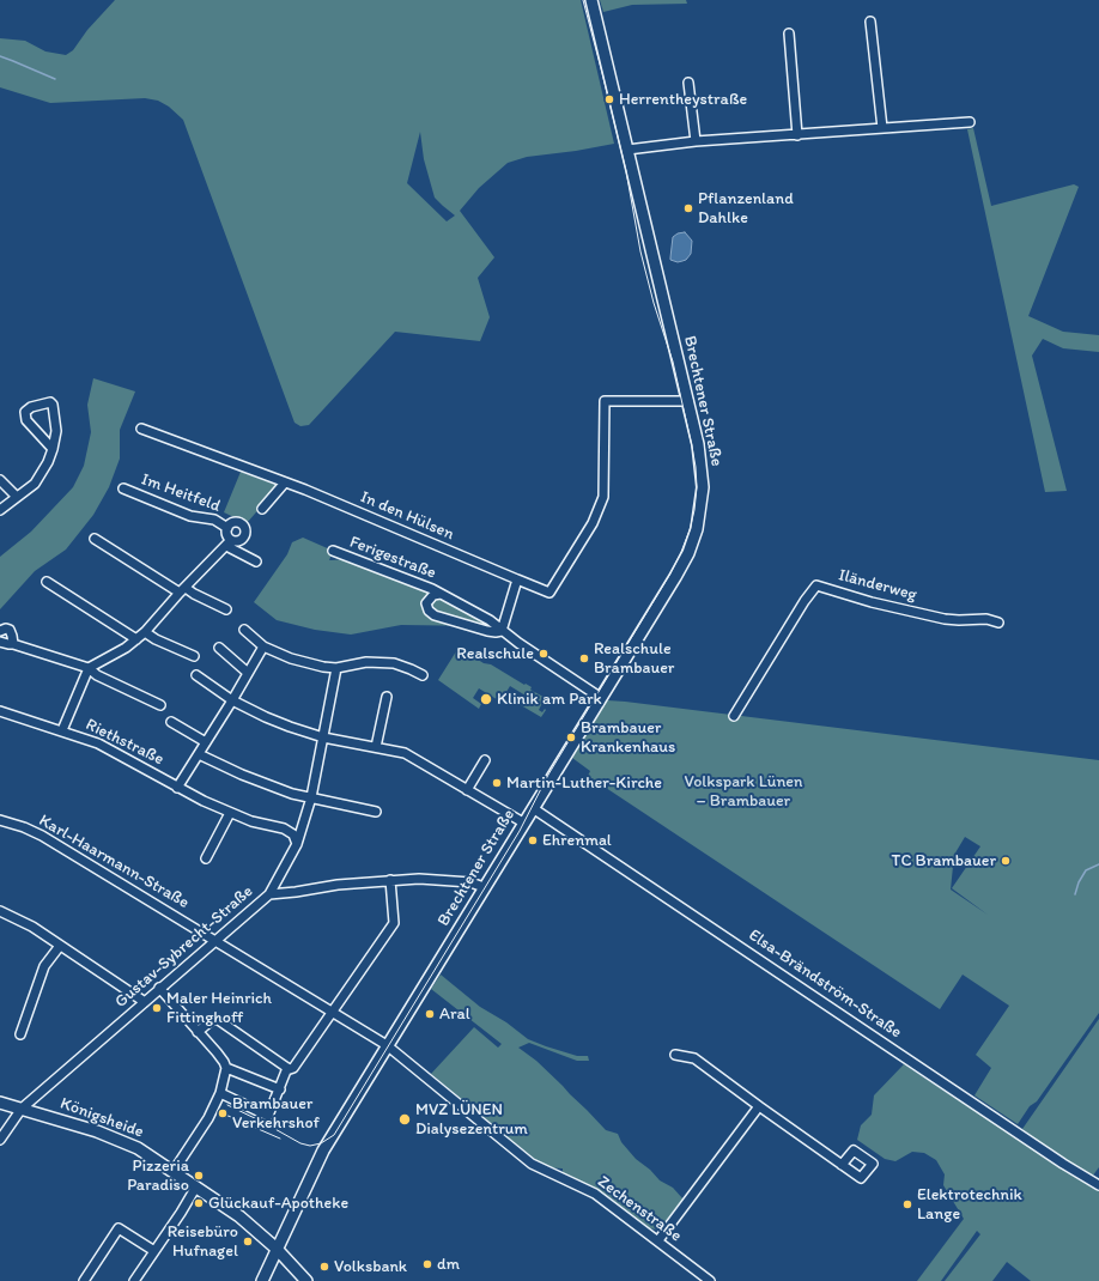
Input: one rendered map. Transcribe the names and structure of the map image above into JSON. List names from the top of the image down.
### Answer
{
  "streets": {
    "main road": ["Brechtener Straße", "Königsheide"],
    "street": [
      "Im Heitfeld",
      "In den Hülsen",
      "Ferigestraße",
      "Iländerweg",
      "Riethstraße",
      "Karl-Haarmann-Straße",
      "Gustav-Sybrecht-Straße",
      "Elsa-Brändström-Straße",
      "Zechenstraße"
    ]
  },
  "crossings": [
    ["Brechtener Straße", "In den Hülsen"],
    ["Brechtener Straße", "Ferigestraße"],
    ["Brechtener Straße", "Karl-Haarmann-Straße"],
    ["Brechtener Straße", "Gustav-Sybrecht-Straße"],
    ["Brechtener Straße", "Elsa-Brändström-Straße"],
    ["Brechtener Straße", "Königsheide"],
    ["Brechtener Straße", "Zechenstraße"],
    ["Karl-Haarmann-Straße", "Gustav-Sybrecht-Straße"],
    ["Karl-Haarmann-Straße", "Zechenstraße"],
    ["Gustav-Sybrecht-Straße", "Königsheide"]
  ],
  "parks": ["Volkspark Lünen – Brambauer"],
  "places": [
    "Herrentheystraße",
    "Pflanzenland Dahlke",
    "Realschule",
    "Realschule Brambauer",
    "Klinik am Park",
    "Brambauer Krankenhaus",
    "Martin-Luther-Kirche",
    "Ehrenmal",
    "TC Brambauer",
    "Maler Heinrich Fittinghoff",
    "Aral",
    "Brambauer Verkehrshof",
    "MVZ LÜNEN Dialysezentrum",
    "Pizzeria Paradiso",
    "Glückauf-Apotheke",
    "Elektrotechnik Lange",
    "Reisebüro Hufnagel",
    "dm",
    "Volksbank"
  ]
}
